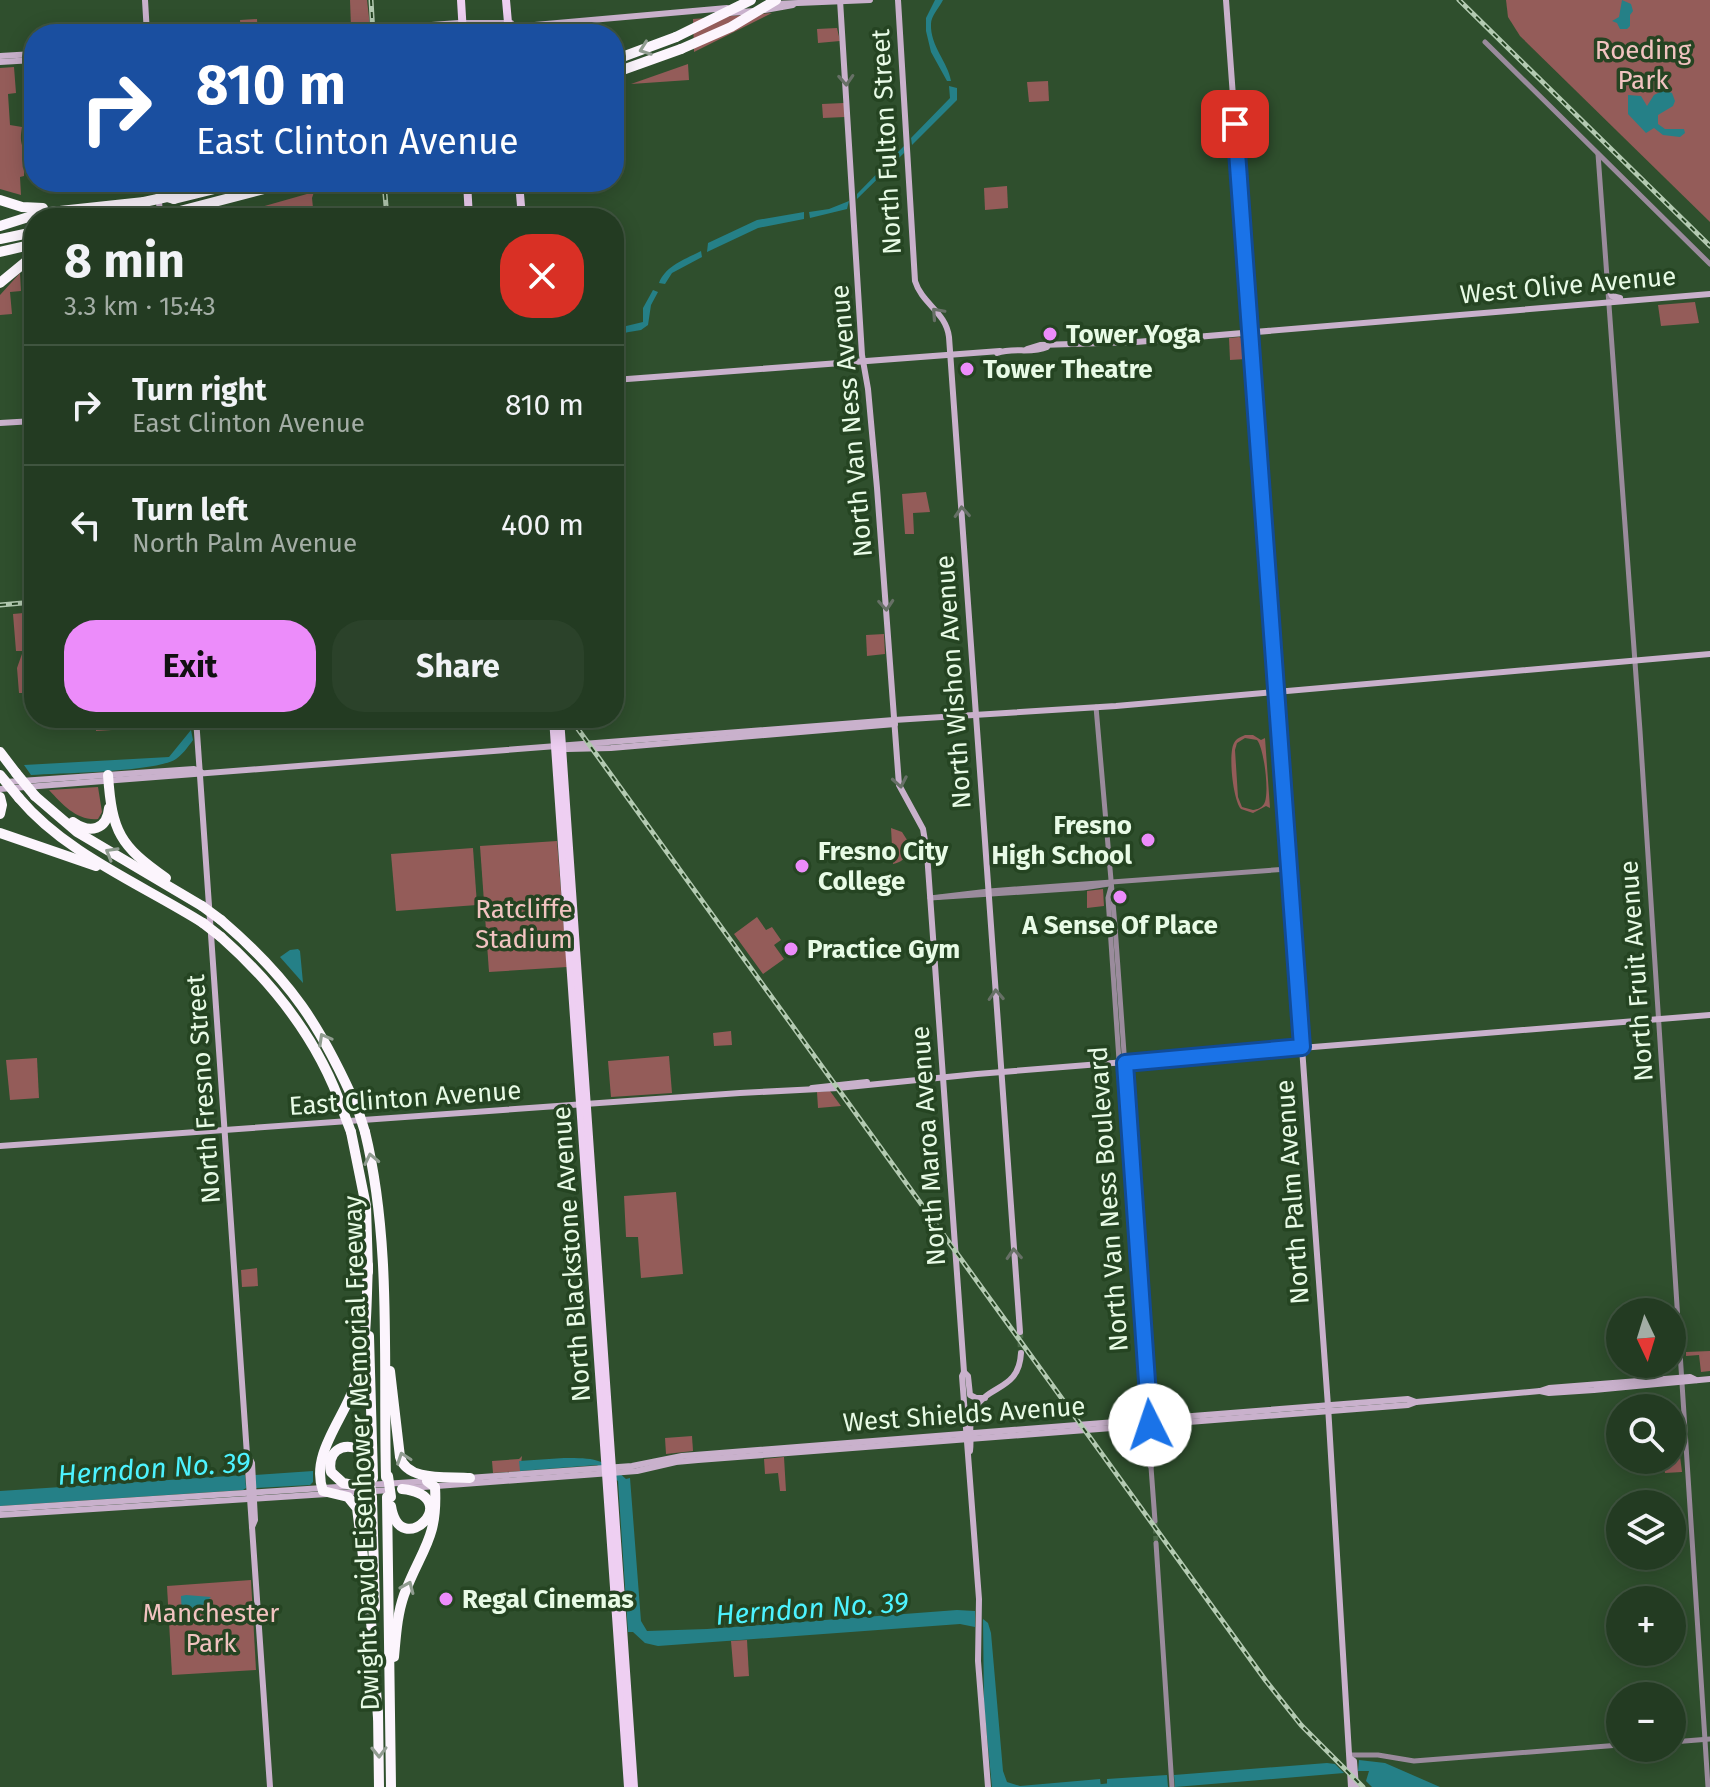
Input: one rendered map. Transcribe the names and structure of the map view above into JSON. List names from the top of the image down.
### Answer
{
  "streets": {
    "highway": ["Dwight David Eisenhower Memorial Freeway"],
    "main road": [
      "North Fulton Street",
      "West Olive Avenue",
      "North Van Ness Avenue",
      "North Wishon Avenue",
      "North Fresno Street",
      "East Clinton Avenue",
      "North Maroa Avenue",
      "North Palm Avenue",
      "North Blackstone Avenue",
      "West Shields Avenue"
    ],
    "street": ["North Fruit Avenue", "North Van Ness Boulevard"]
  },
  "crossings": [
    ["North Fulton Street", "North Wishon Avenue"],
    ["West Olive Avenue", "North Van Ness Avenue"],
    ["West Olive Avenue", "North Wishon Avenue"],
    ["West Olive Avenue", "North Fruit Avenue"],
    ["West Olive Avenue", "North Palm Avenue"],
    ["North Van Ness Avenue", "North Maroa Avenue"],
    ["North Wishon Avenue", "East Clinton Avenue"],
    ["North Fruit Avenue", "East Clinton Avenue"],
    ["North Fruit Avenue", "West Shields Avenue"],
    ["North Fresno Street", "East Clinton Avenue"],
    ["East Clinton Avenue", "North Maroa Avenue"],
    ["East Clinton Avenue", "North Palm Avenue"],
    ["East Clinton Avenue", "North Van Ness Boulevard"],
    ["East Clinton Avenue", "North Blackstone Avenue"],
    ["North Maroa Avenue", "West Shields Avenue"],
    ["North Palm Avenue", "West Shields Avenue"],
    ["North Van Ness Boulevard", "West Shields Avenue"],
    ["North Blackstone Avenue", "West Shields Avenue"]
  ],
  "one_way": ["North Van Ness Avenue", "North Wishon Avenue"],
  "water": ["Herndon No. 39"],
  "parks": ["Roeding Park", "Ratcliffe Stadium", "Manchester Park"],
  "places": [
    "Tower Yoga",
    "Tower Theatre",
    "Fresno High School",
    "Fresno City College",
    "A Sense Of Place",
    "Practice Gym",
    "Regal Cinemas"
  ],
  "north": "bottom",
  "page": {
    "turn": ["810 m", "East Clinton Avenue"],
    "heading": ["8 min", "3.3 km · 15:43"],
    "list": [
      {
        "name": "Turn right",
        "note": "East Clinton Avenue",
        "value": "810 m"
      },
      {
        "name": "Turn left",
        "note": "North Palm Avenue",
        "value": "400 m"
      }
    ],
    "buttons": ["Exit", "Share"],
    "map_buttons": ["+", "−"]
  }
}
